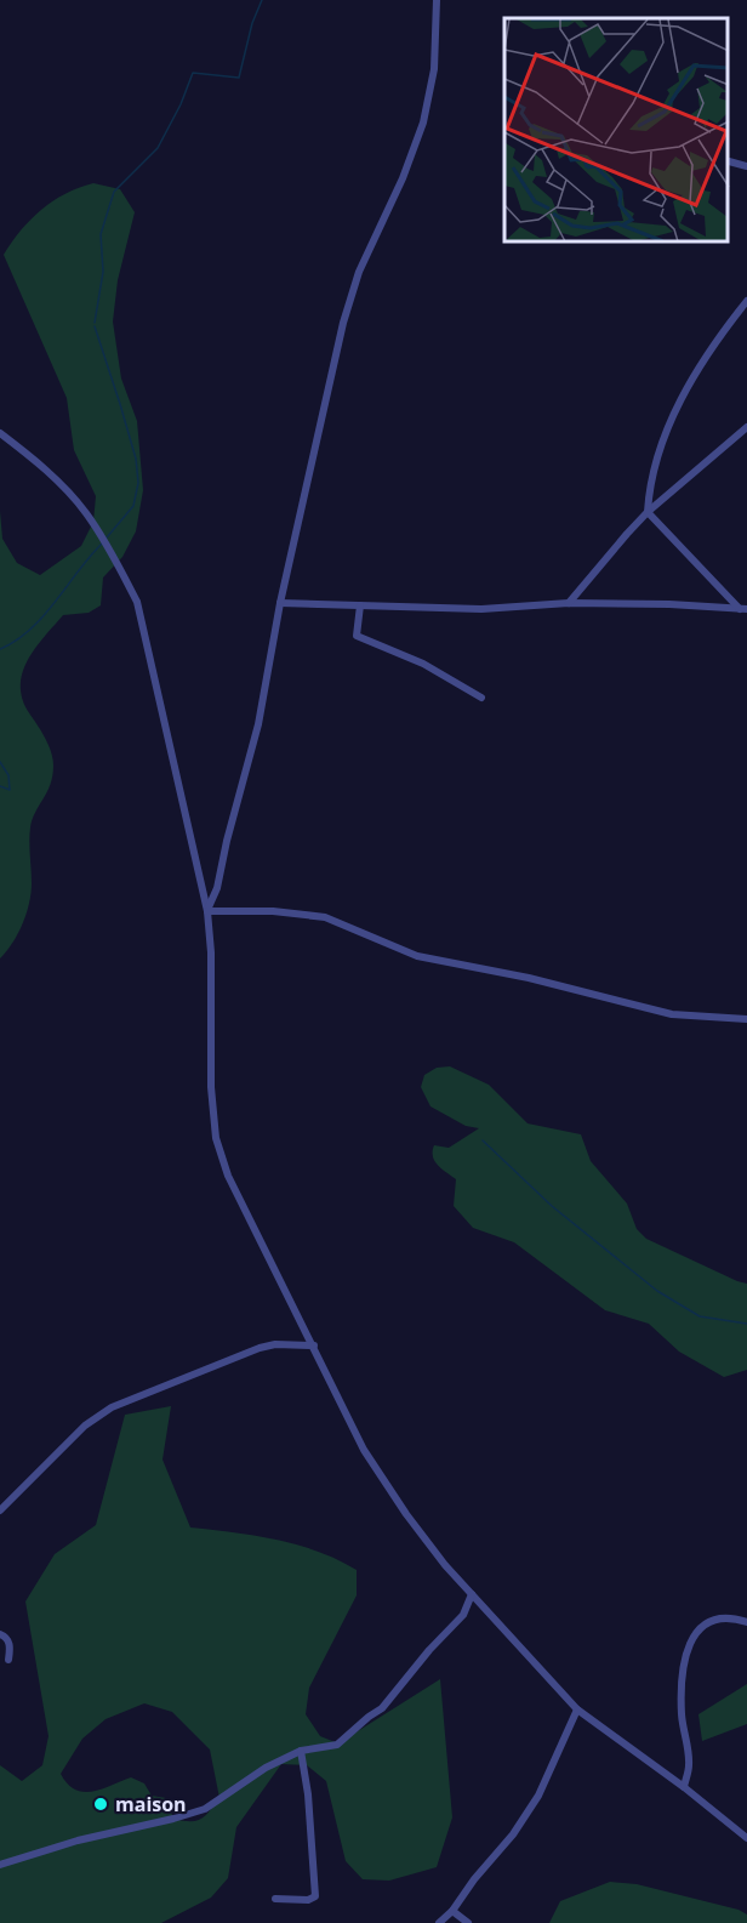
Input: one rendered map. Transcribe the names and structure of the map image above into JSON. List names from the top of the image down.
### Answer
{
  "places": ["maison"]
}
